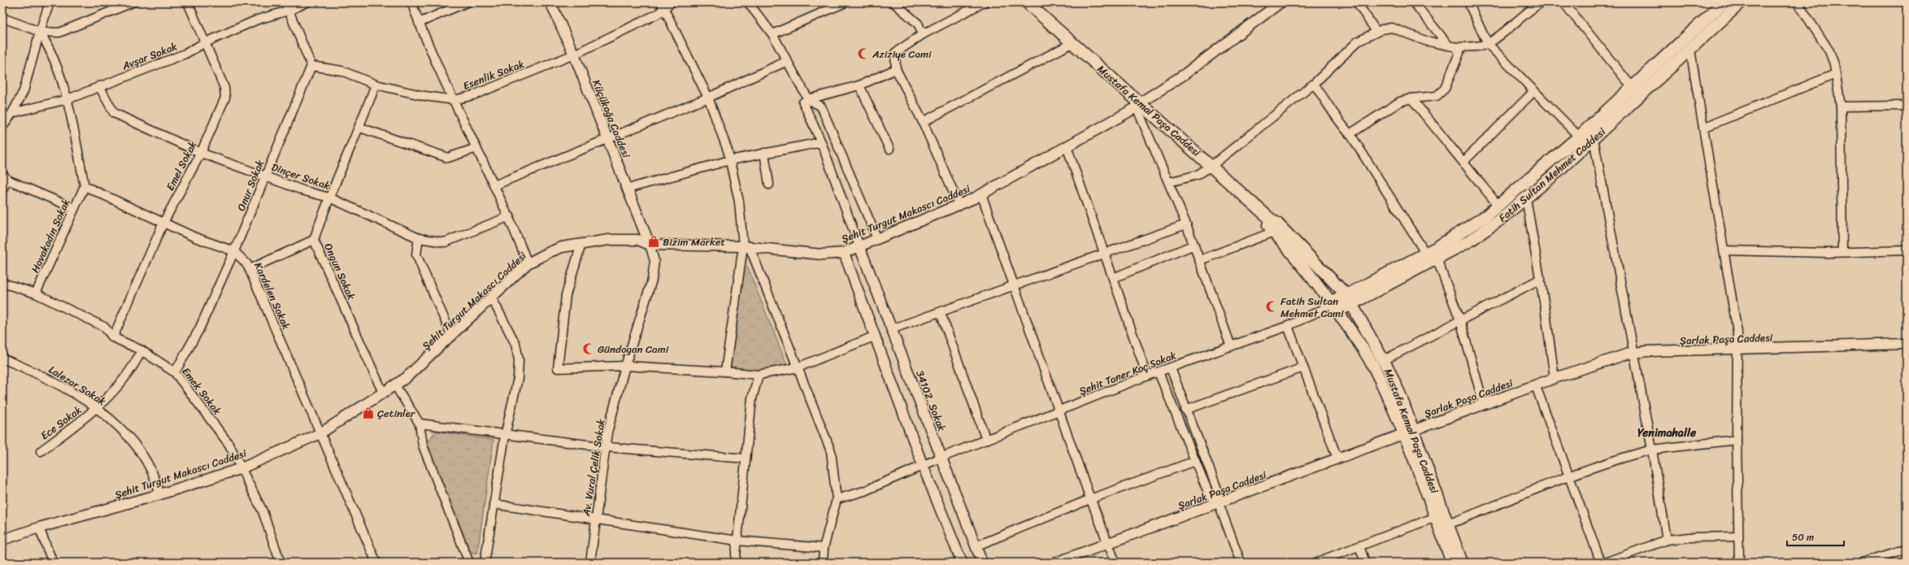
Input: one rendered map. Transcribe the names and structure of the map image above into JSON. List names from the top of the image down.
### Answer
{
  "streets": {
    "main road": ["Mustafa Kemal Paşa Caddesi", "Fatih Sultan Mehmet Caddesi"],
    "street": [
      "Avşar Sokak",
      "Esenlik Sokak",
      "Küçükağa Caddesi",
      "Emel Sokak",
      "Dinçer Sokak",
      "Onur Sokak",
      "Şehit Turgut Makascı Caddesi",
      "Havakadın Sokak",
      "Ongun Sokak",
      "Kardelen Sokak",
      "Şarlak Paşa Caddesi",
      "Şehit Taner Koç Sokak",
      "Lalezar Sokak",
      "Emek Sokak",
      "34102. Sokak",
      "Ece Sokak",
      "Av. Vural Çelik Sokak"
    ]
  },
  "crossings": [
    ["Avşar Sokak", "Emel Sokak"],
    ["Avşar Sokak", "Dinçer Sokak"],
    ["Esenlik Sokak", "Küçükağa Caddesi"],
    ["Esenlik Sokak", "Onur Sokak"],
    ["Esenlik Sokak", "Ongun Sokak"],
    ["Mustafa Kemal Paşa Caddesi", "Fatih Sultan Mehmet Caddesi"],
    ["Mustafa Kemal Paşa Caddesi", "Şehit Turgut Makascı Caddesi"],
    ["Mustafa Kemal Paşa Caddesi", "Şarlak Paşa Caddesi"],
    ["Mustafa Kemal Paşa Caddesi", "Şehit Taner Koç Sokak"],
    ["Küçükağa Caddesi", "Şehit Turgut Makascı Caddesi"],
    ["Küçükağa Caddesi", "Av. Vural Çelik Sokak"],
    ["Emel Sokak", "Dinçer Sokak"],
    ["Emel Sokak", "Emek Sokak"],
    ["Fatih Sultan Mehmet Caddesi", "Şehit Taner Koç Sokak"],
    ["Dinçer Sokak", "Onur Sokak"],
    ["Dinçer Sokak", "Ongun Sokak"],
    ["Onur Sokak", "Kardelen Sokak"],
    ["Onur Sokak", "Emek Sokak"],
    ["Şehit Turgut Makascı Caddesi", "Ongun Sokak"],
    ["Şehit Turgut Makascı Caddesi", "Kardelen Sokak"],
    ["Şehit Turgut Makascı Caddesi", "Lalezar Sokak"],
    ["Şehit Turgut Makascı Caddesi", "Emek Sokak"],
    ["Şehit Turgut Makascı Caddesi", "34102. Sokak"],
    ["Şehit Turgut Makascı Caddesi", "Av. Vural Çelik Sokak"],
    ["Havakadın Sokak", "Emek Sokak"],
    ["Şehit Taner Koç Sokak", "34102. Sokak"],
    ["Lalezar Sokak", "Ece Sokak"],
    ["Emek Sokak", "Ece Sokak"]
  ],
  "districts": ["Yenimahalle"],
  "places": {
    "mosque": ["Aziziye Cami", "Fatih Sultan Mehmet Cami", "Gündogan Cami"],
    "shop": ["Bizim Market", "Çetinler"]
  },
  "scale_bar": "50 m"
}
